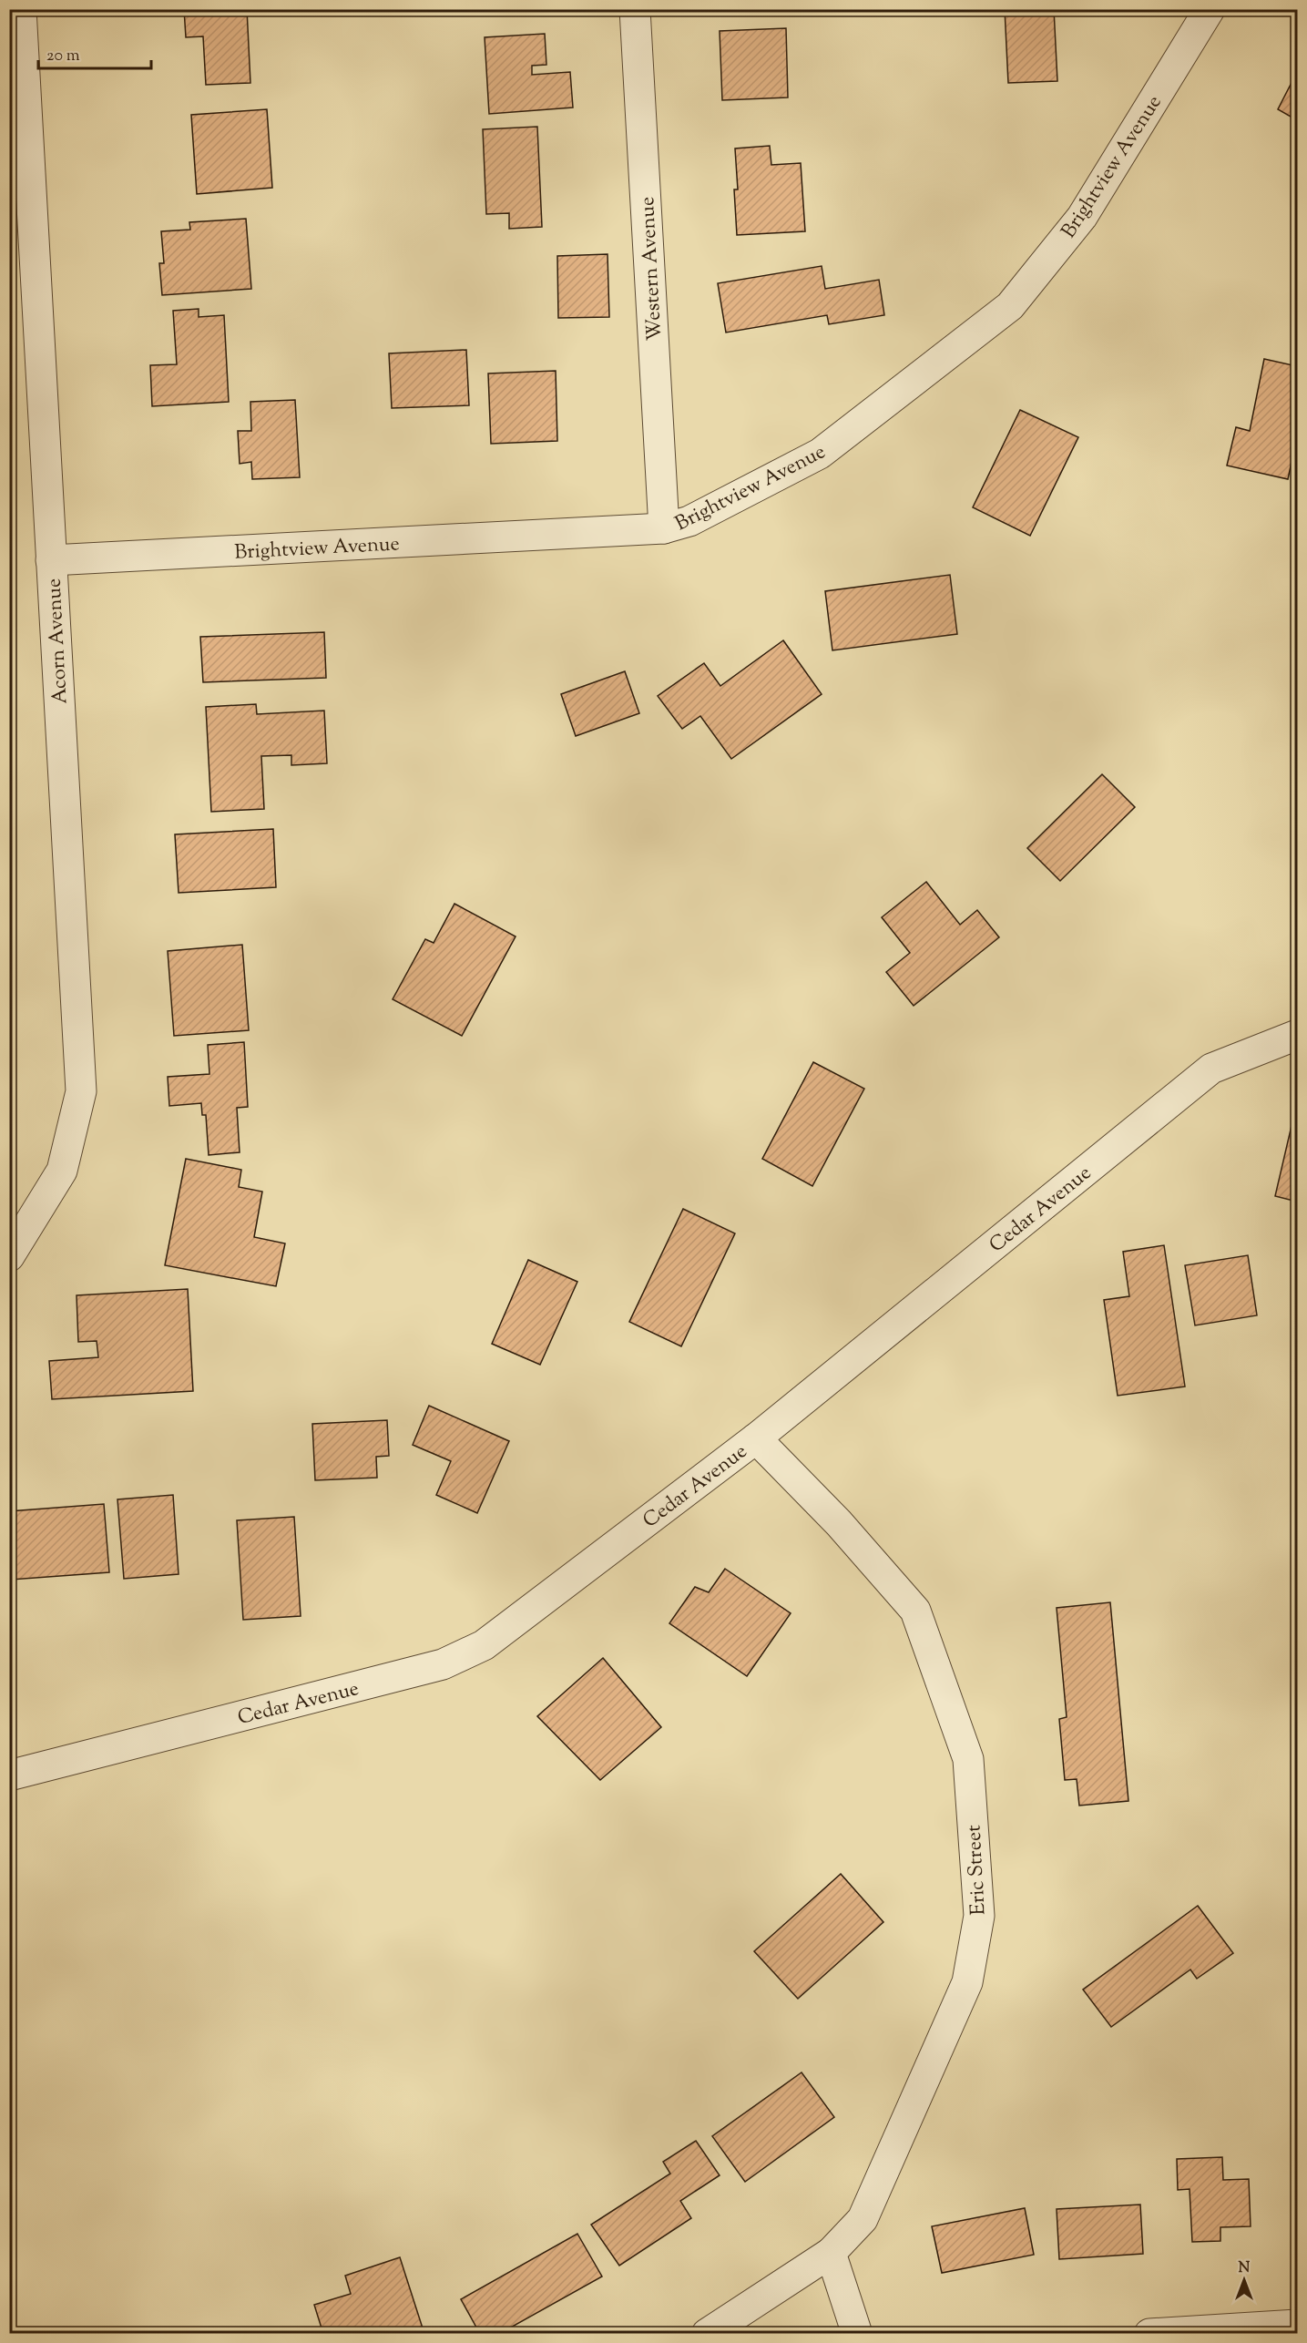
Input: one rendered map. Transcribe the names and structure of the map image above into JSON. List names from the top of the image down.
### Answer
{
  "streets": {
    "street": [
      "Brightview Avenue",
      "Western Avenue",
      "Acorn Avenue",
      "Cedar Avenue",
      "Eric Street"
    ]
  },
  "crossings": [
    ["Brightview Avenue", "Western Avenue"],
    ["Brightview Avenue", "Acorn Avenue"],
    ["Cedar Avenue", "Eric Street"]
  ],
  "scale_bar": "20 m",
  "north": "top"
}
